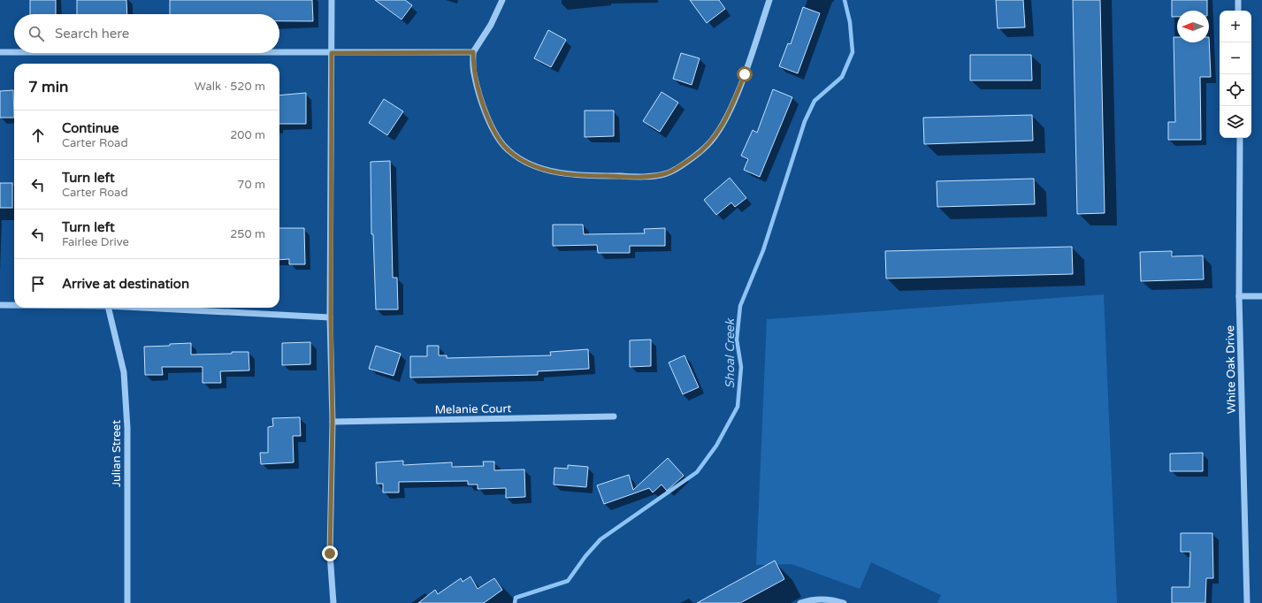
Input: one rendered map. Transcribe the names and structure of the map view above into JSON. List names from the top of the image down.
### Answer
{
  "streets": {
    "street": ["White Oak Drive", "Melanie Court", "Julian Street"]
  },
  "water": ["Shoal Creek"],
  "north": "left",
  "page": {
    "map_buttons": ["+", "−"],
    "search": "Search here",
    "heading": ["7 min", "Walk · 520 m"],
    "list": [
      ["Continue", "Carter Road", "200 m"],
      ["Turn left", "Carter Road", "70 m"],
      ["Turn left", "Fairlee Drive", "250 m"],
      "Arrive at destination"
    ]
  }
}
